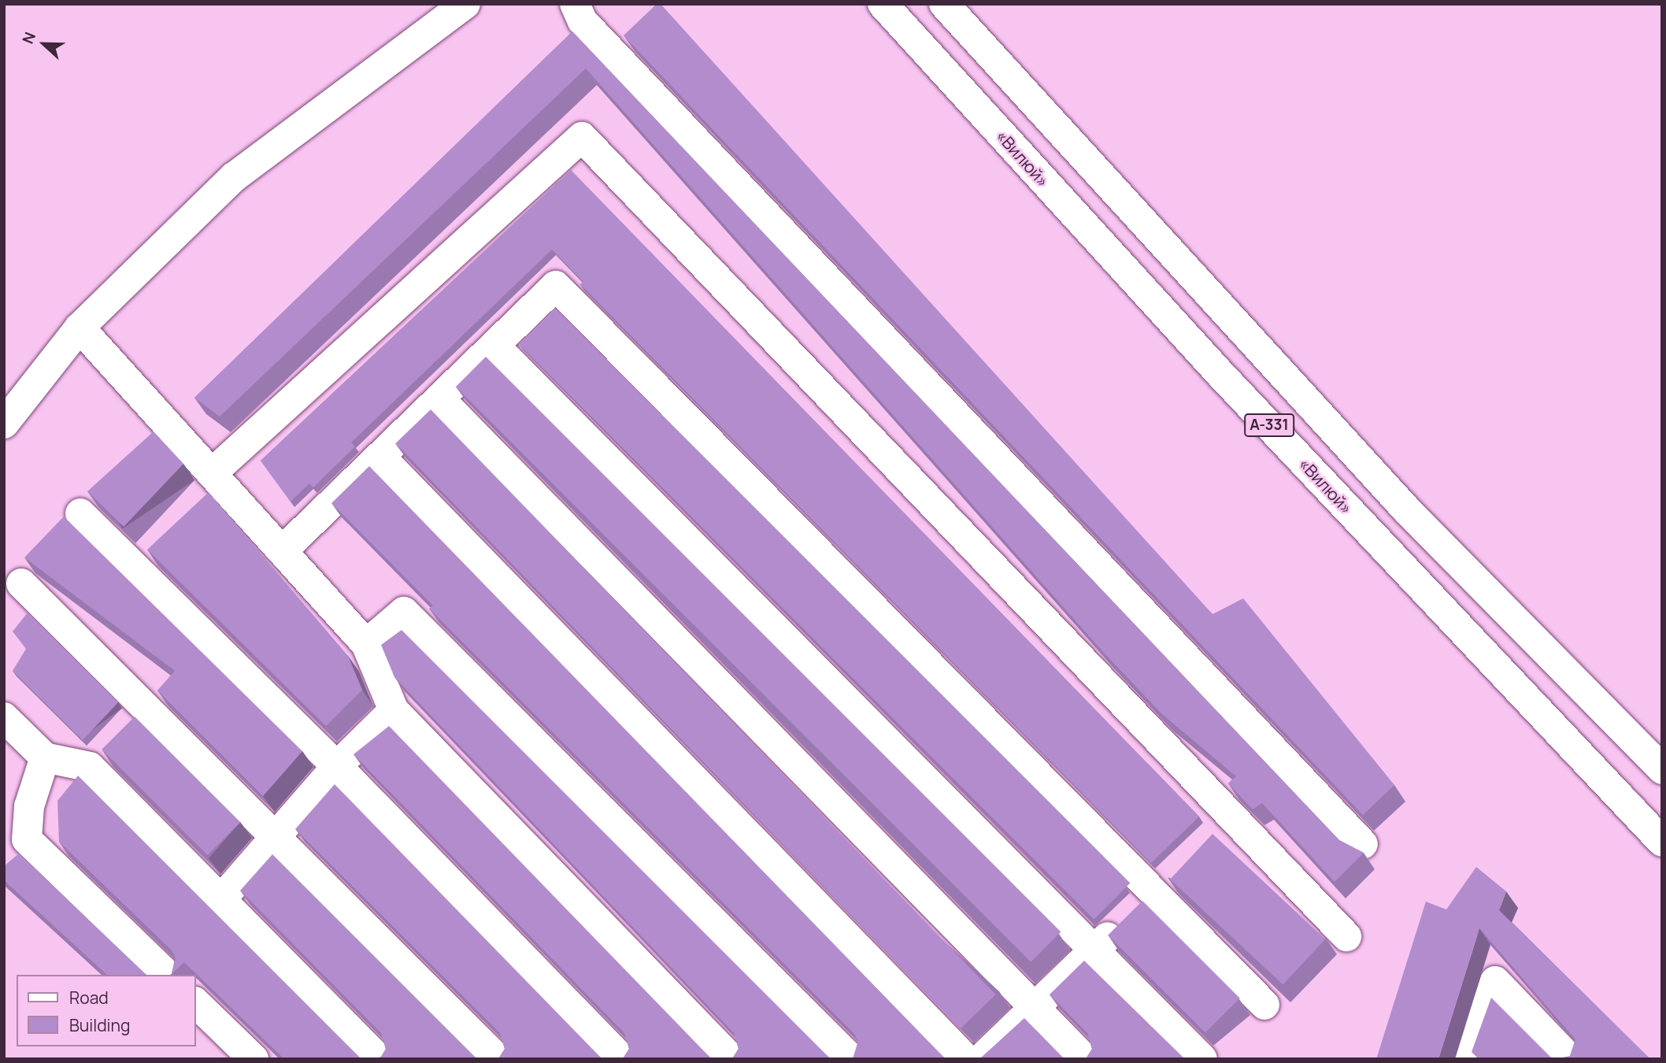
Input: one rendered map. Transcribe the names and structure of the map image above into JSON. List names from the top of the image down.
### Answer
{
  "streets": {
    "main road": ["«Вилюй»", "А-331"]
  },
  "legend": ["Road", "Building"],
  "north": "left"
}
